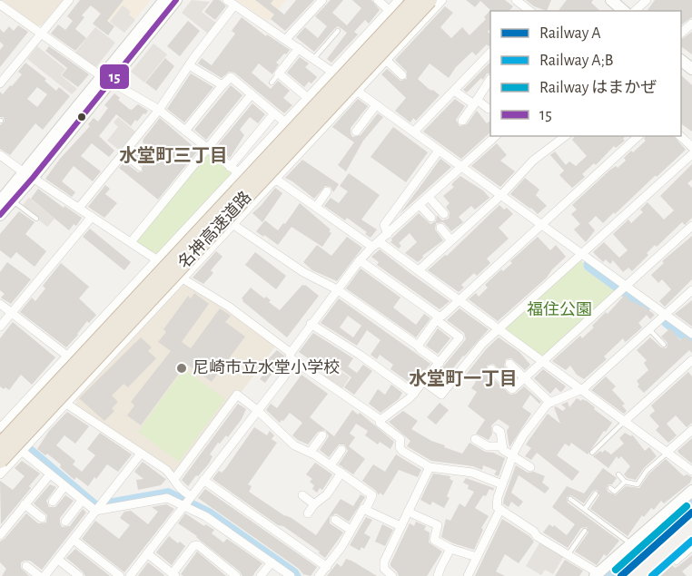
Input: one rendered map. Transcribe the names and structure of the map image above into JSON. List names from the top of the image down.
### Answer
{
  "streets": {
    "highway": ["名神高速道路"]
  },
  "districts": ["水堂町三丁目", "水堂町一丁目"],
  "parks": ["福住公園"],
  "places": ["尼崎市立水堂小学校"],
  "lines": [
    "transit line 15",
    "rail line はまかぜ",
    "rail line A",
    "rail line A;B"
  ],
  "legend": [
    "Railway A",
    "Railway A;B",
    "Railway はまかぜ",
    "15"
  ]
}
